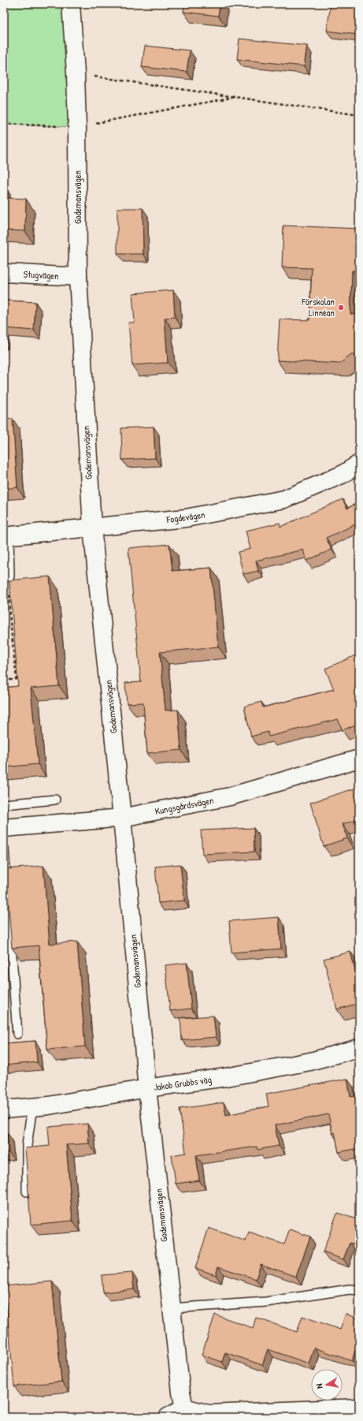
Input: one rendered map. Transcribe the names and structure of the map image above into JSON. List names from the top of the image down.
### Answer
{
  "streets": {
    "street": [
      "Godemansvägen",
      "Stugvägen",
      "Fogdevägen",
      "Kungsgårdsvägen",
      "Jakob Grubbs väg"
    ]
  },
  "crossings": [
    ["Godemansvägen", "Stugvägen"],
    ["Godemansvägen", "Fogdevägen"],
    ["Godemansvägen", "Kungsgårdsvägen"],
    ["Godemansvägen", "Jakob Grubbs väg"]
  ],
  "places": ["Förskolan Linnéan"],
  "north": "left"
}
